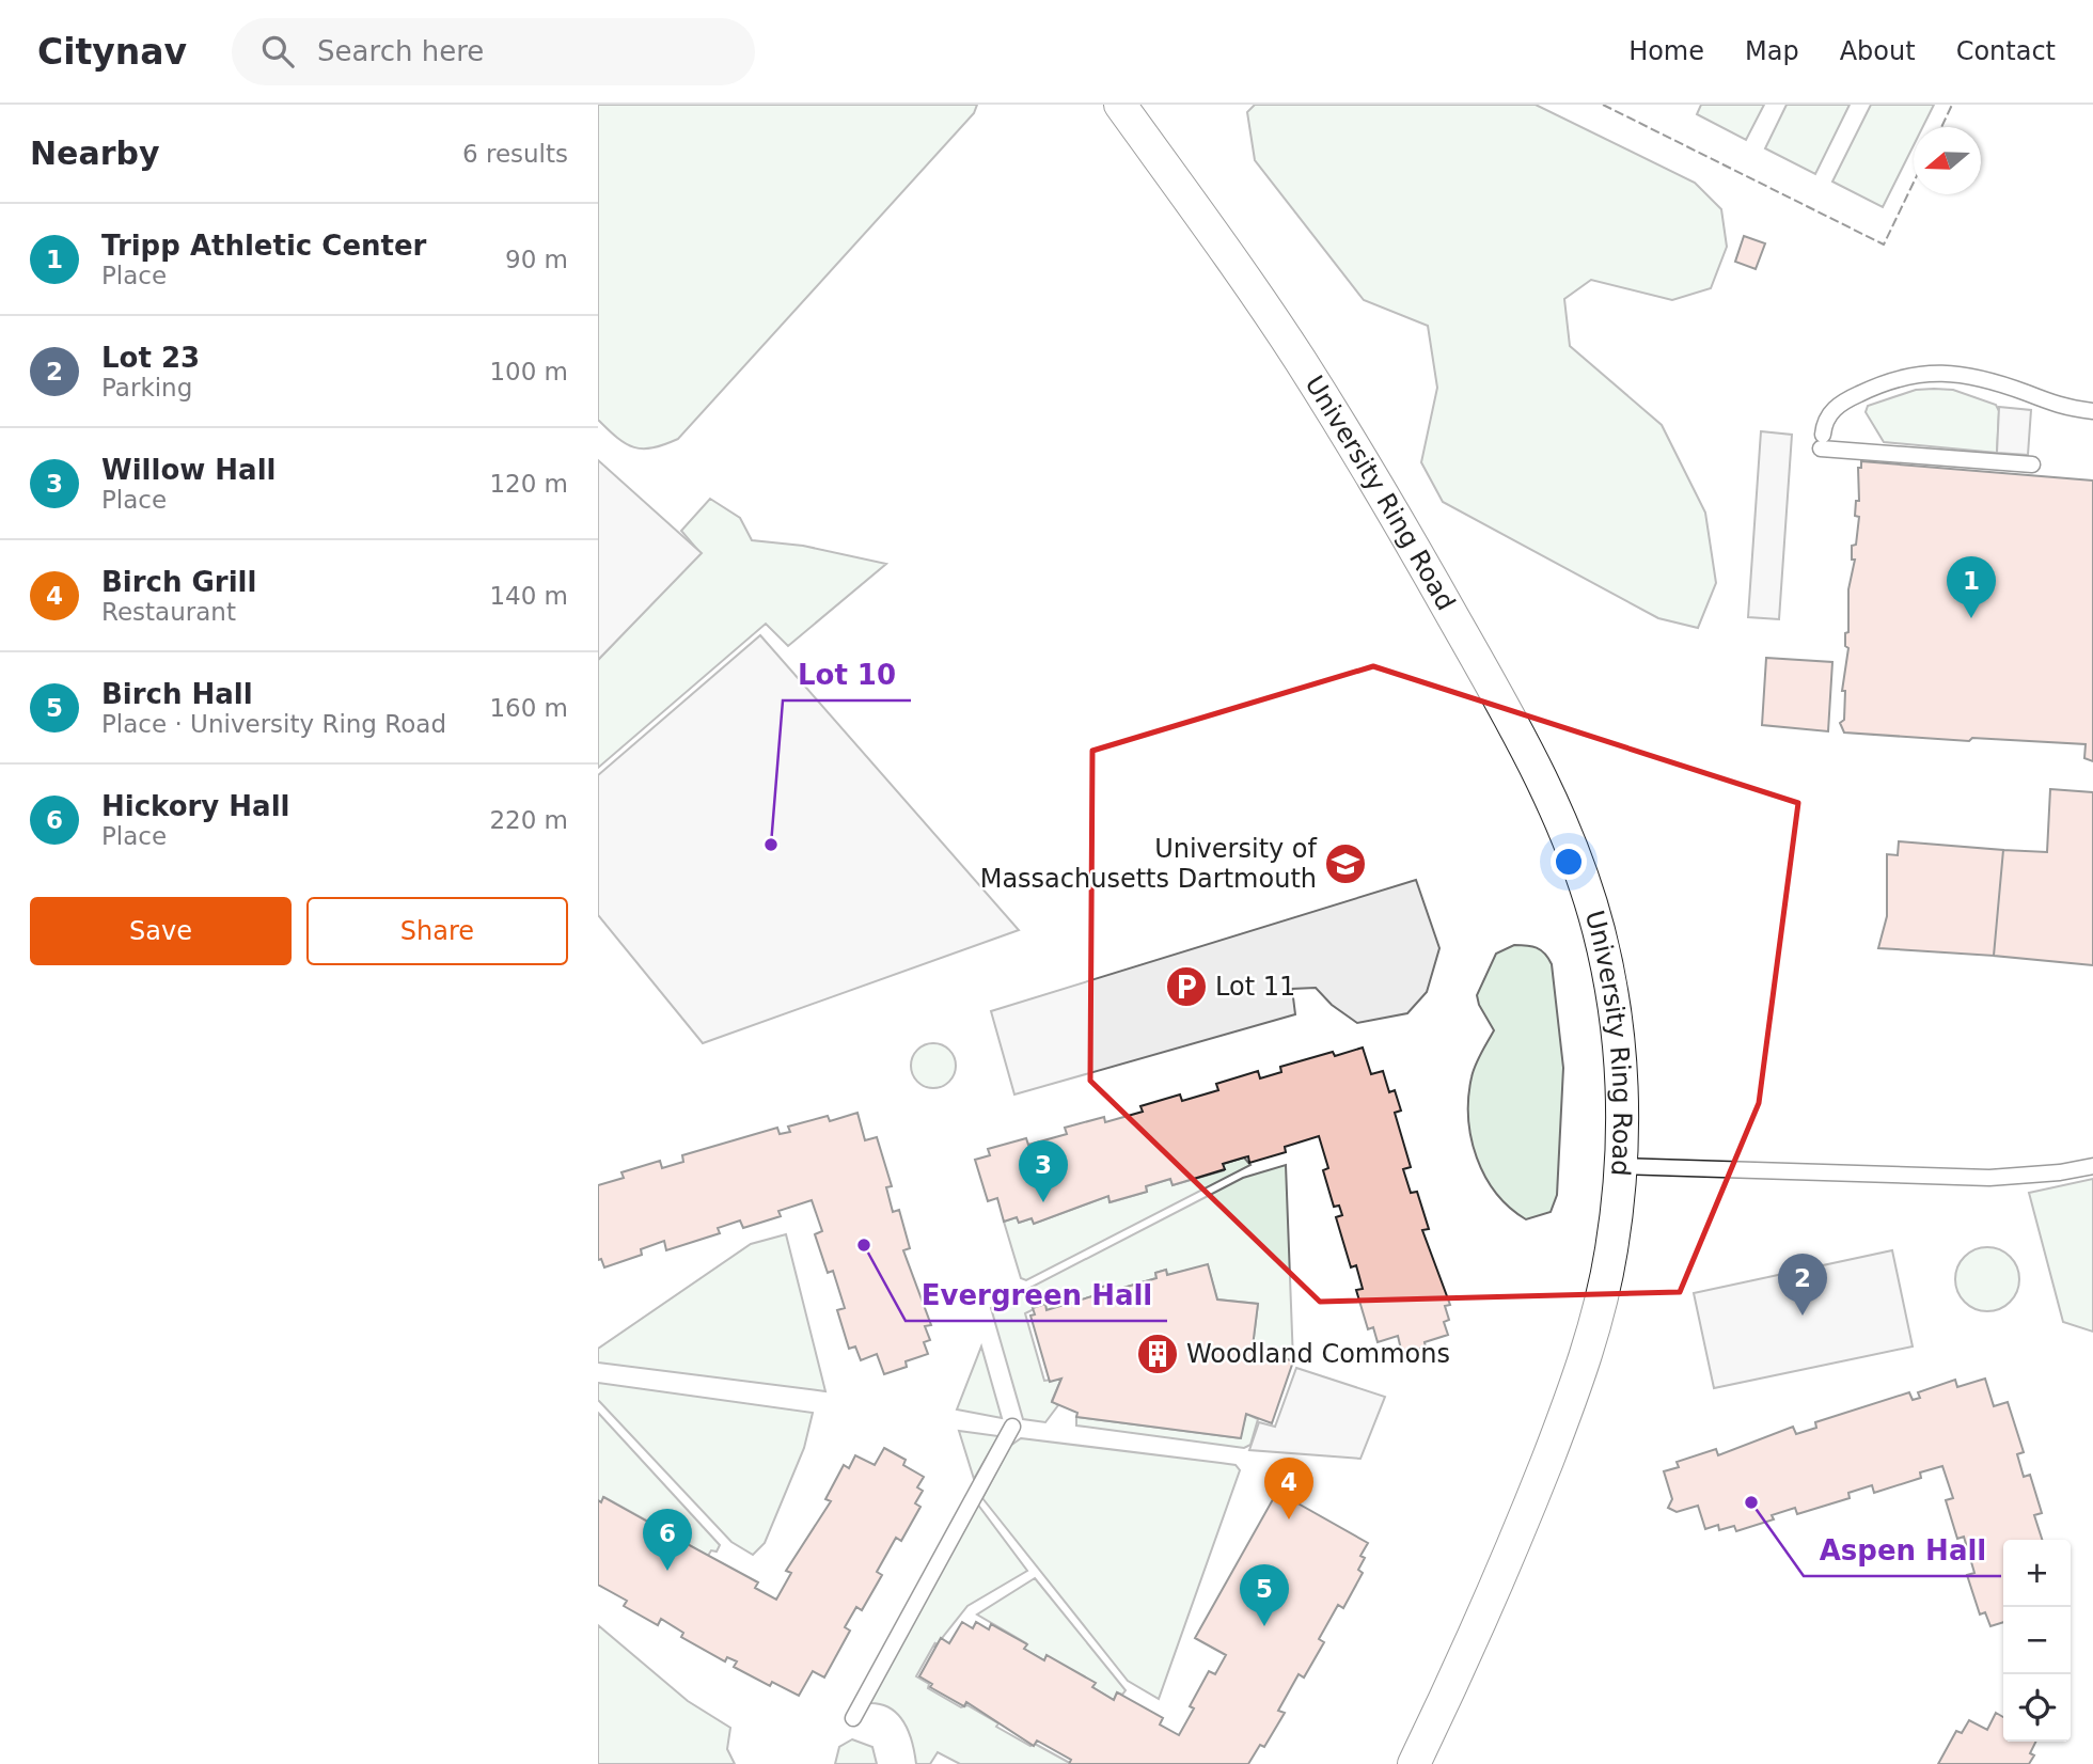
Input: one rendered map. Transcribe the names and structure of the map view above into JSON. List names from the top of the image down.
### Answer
{
  "streets": {
    "street": ["University Ring Road"]
  },
  "places": {
    "other": ["Lot 10", "Evergreen Hall", "Aspen Hall"],
    "school or university": ["University of Massachusetts Dartmouth"],
    "parking": ["Lot 11"],
    "building": ["Woodland Commons"]
  },
  "north": "left",
  "page": {
    "header": "Citynav",
    "search": "Search here",
    "nav": [
      "Home",
      "Map",
      "About",
      "Contact"
    ],
    "heading": ["Nearby", "6 results"],
    "list": [
      {
        "mark": "1",
        "name": "Tripp Athletic Center",
        "note": "Place",
        "value": "90 m"
      },
      {
        "mark": "2",
        "name": "Lot 23",
        "note": "Parking",
        "value": "100 m"
      },
      {
        "mark": "3",
        "name": "Willow Hall",
        "note": "Place",
        "value": "120 m"
      },
      {
        "mark": "4",
        "name": "Birch Grill",
        "note": "Restaurant",
        "value": "140 m"
      },
      {
        "mark": "5",
        "name": "Birch Hall",
        "note": "Place · University Ring Road",
        "value": "160 m"
      },
      {
        "mark": "6",
        "name": "Hickory Hall",
        "note": "Place",
        "value": "220 m"
      }
    ],
    "pins": [
      "1",
      "3",
      "2",
      "4",
      "6",
      "5"
    ],
    "buttons": ["Save", "Share"],
    "map_buttons": ["+", "−"]
  }
}
